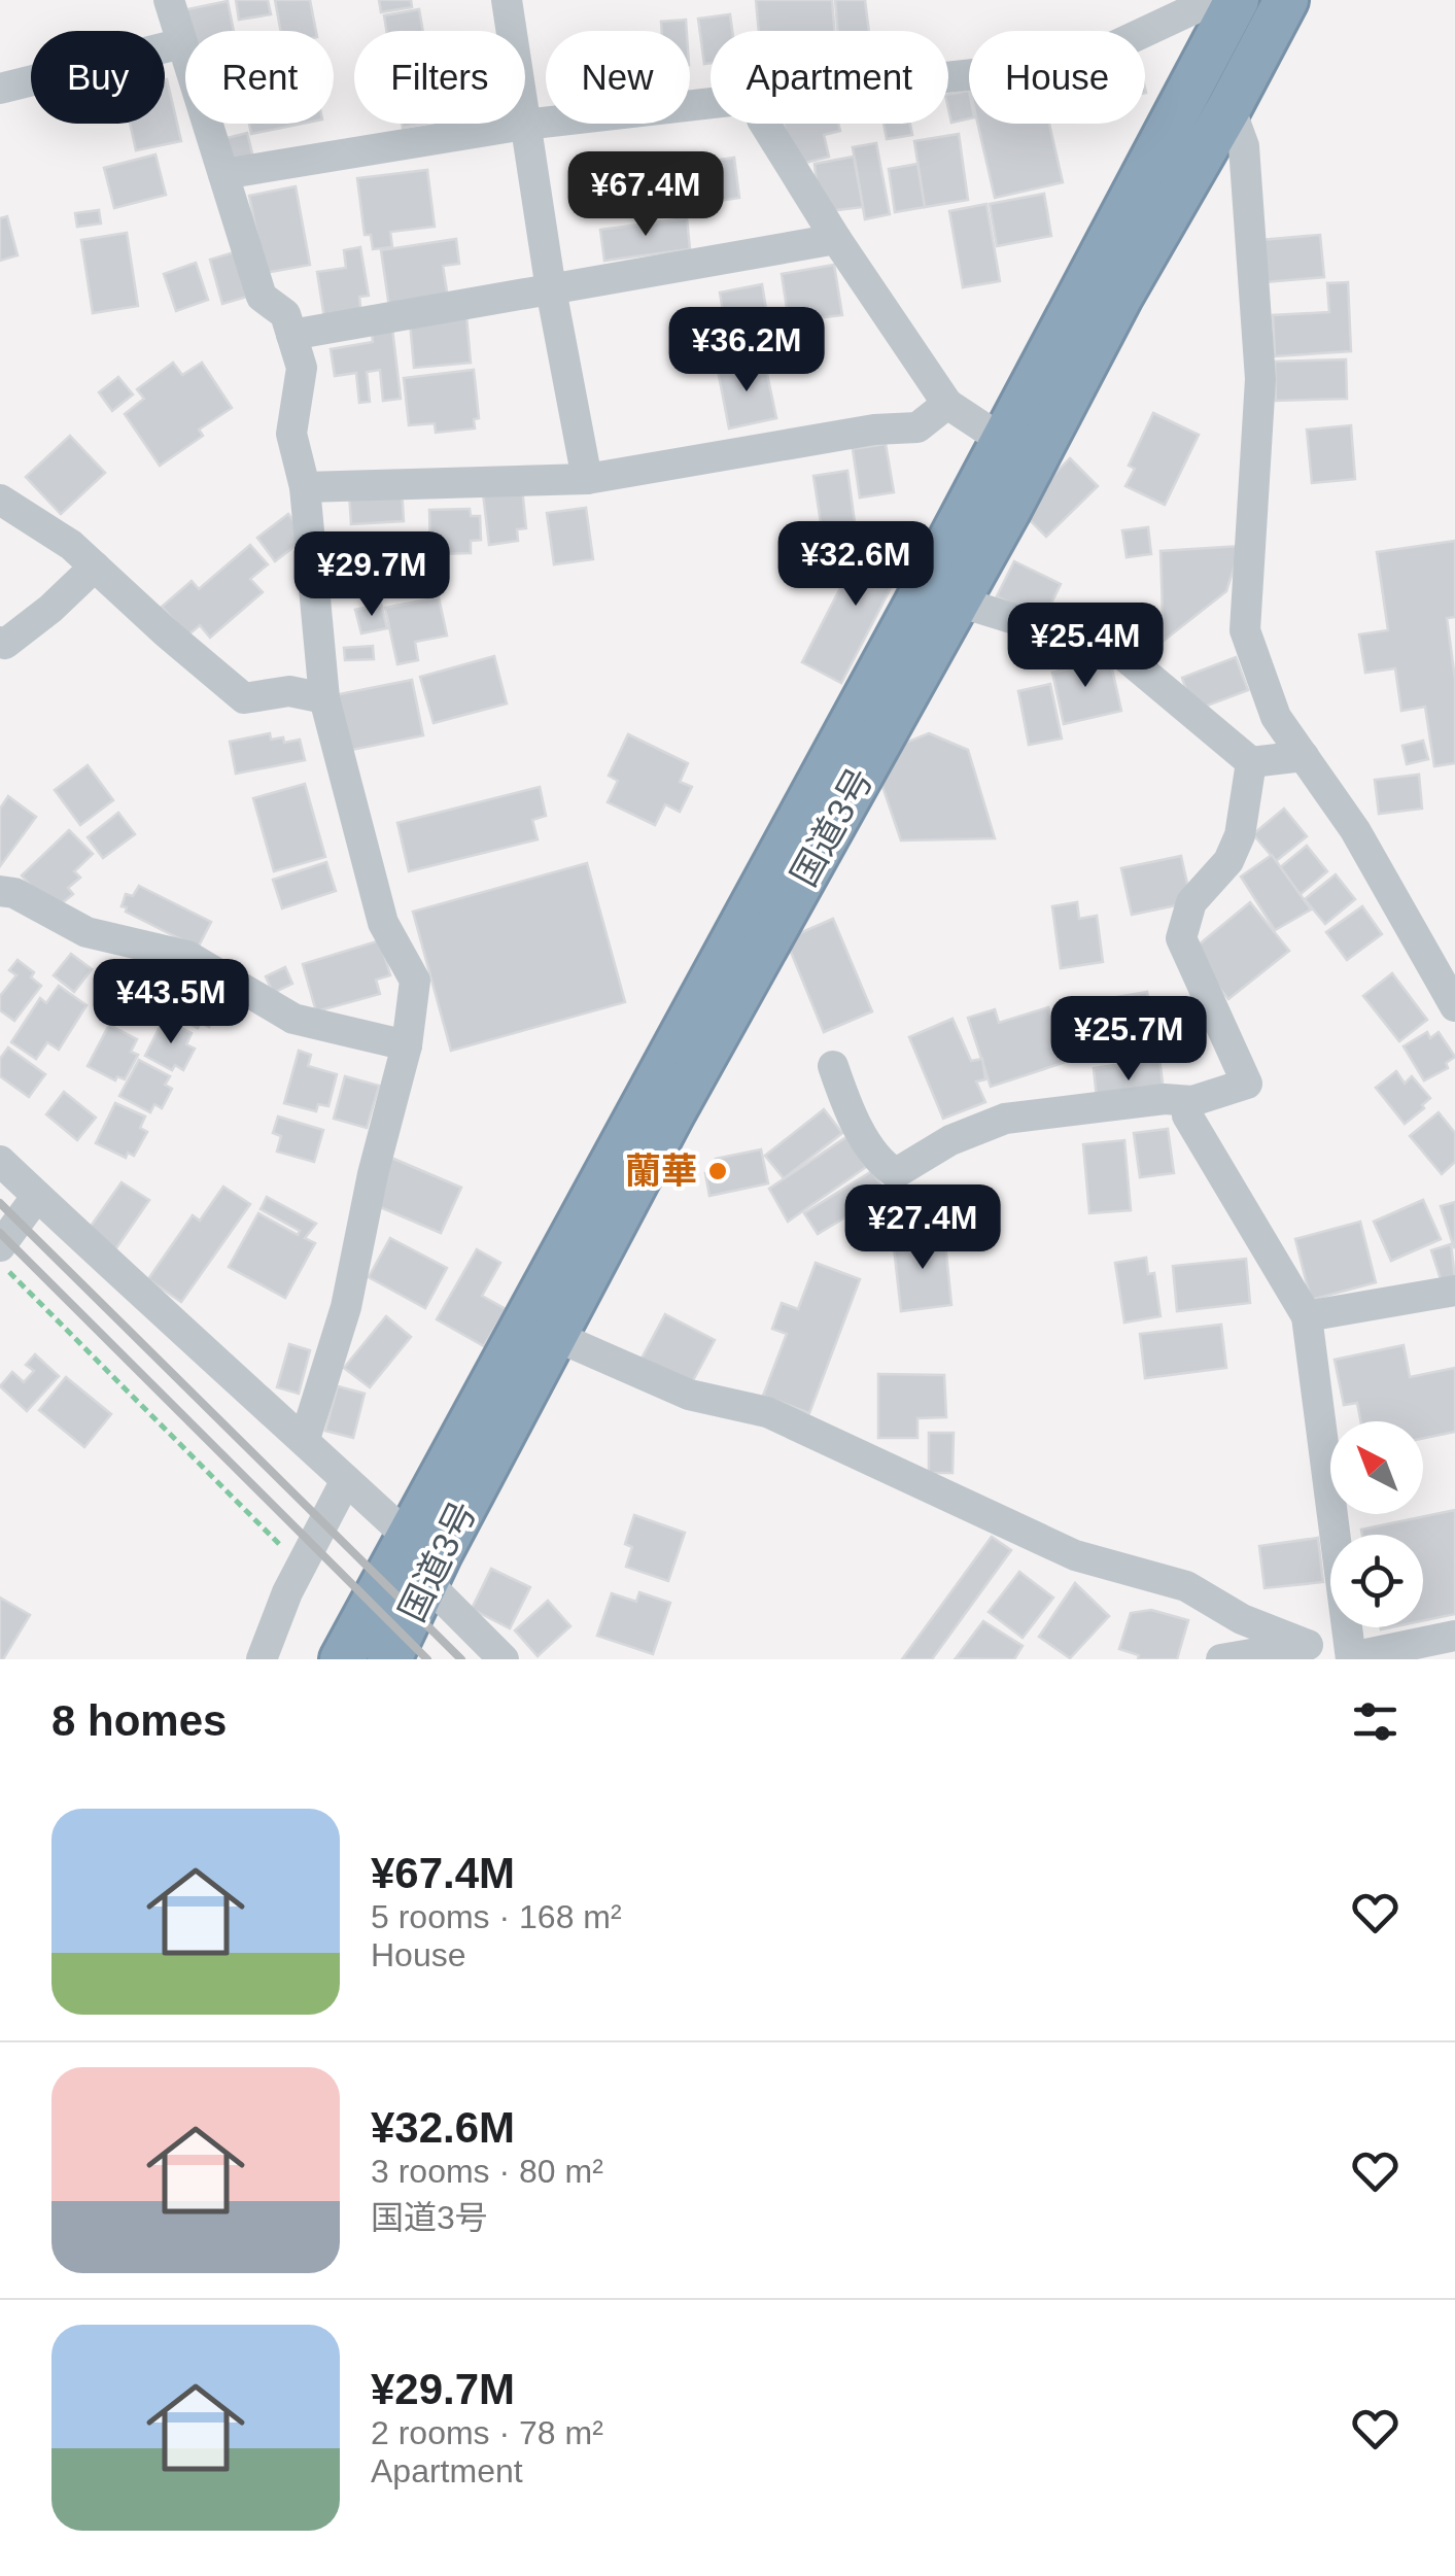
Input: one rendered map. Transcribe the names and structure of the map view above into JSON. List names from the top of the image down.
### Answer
{
  "streets": {
    "highway": ["国道3号"]
  },
  "places": ["蘭華"],
  "north": "top left",
  "page": {
    "chip": [
      "Buy",
      "Rent",
      "Filters",
      "New",
      "Apartment",
      "House"
    ],
    "price": [
      "¥67.4M",
      "¥36.2M",
      "¥32.6M",
      "¥29.7M",
      "¥25.4M",
      "¥43.5M",
      "¥25.7M",
      "¥27.4M"
    ],
    "heading": "8 homes",
    "list": [
      {
        "name": "¥67.4M",
        "note": "5 rooms · 168 m² · House"
      },
      {
        "name": "¥32.6M",
        "note": "3 rooms · 80 m² · 国道3号"
      },
      {
        "name": "¥29.7M",
        "note": "2 rooms · 78 m² · Apartment"
      }
    ]
  }
}
